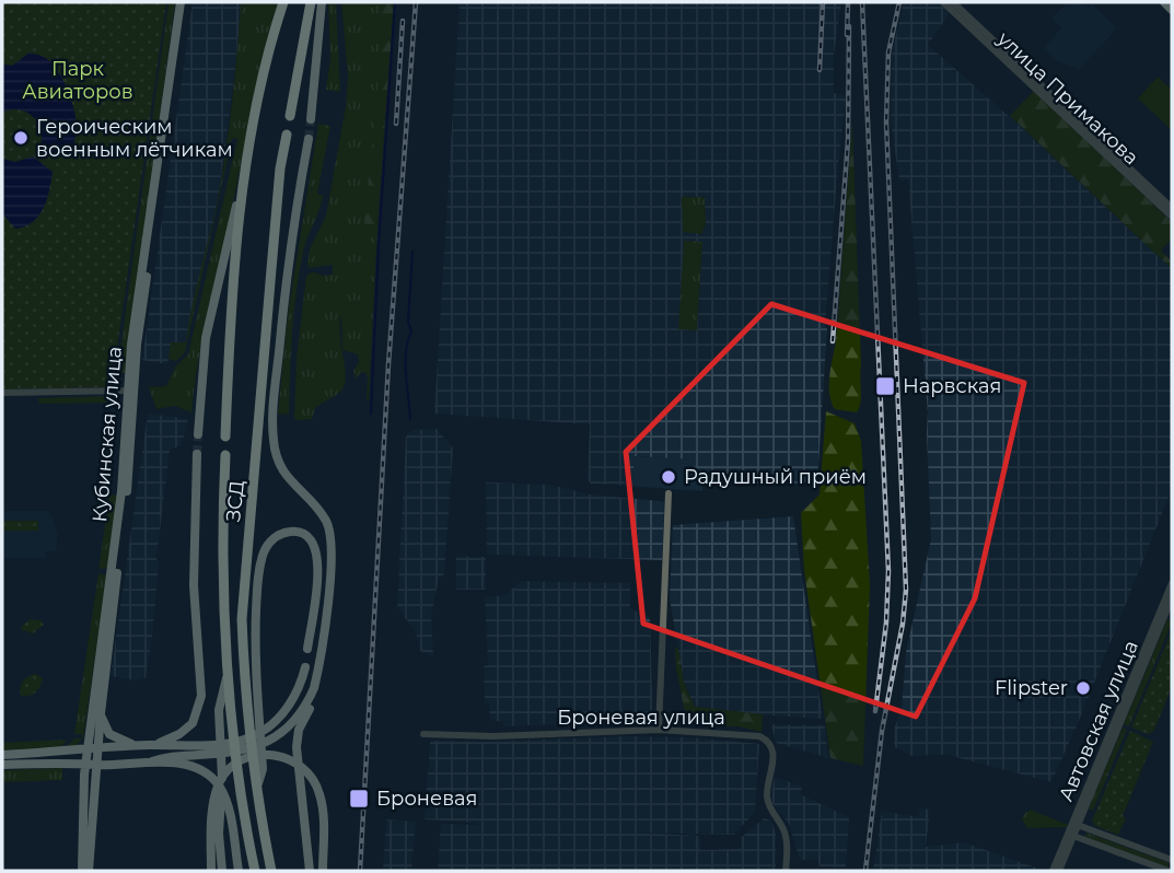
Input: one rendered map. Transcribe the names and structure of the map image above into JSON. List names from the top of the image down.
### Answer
{
  "streets": {
    "highway": ["ЗСД"],
    "main road": ["Кубинская улица"],
    "street": ["улица Примакова", "Броневая улица", "Автовская улица"]
  },
  "parks": ["Парк Авиаторов"],
  "places": {
    "other": ["Героическим военным лётчикам", "Радушный приём", "Flipster"],
    "transit": ["Нарвская", "Броневая"]
  }
}
